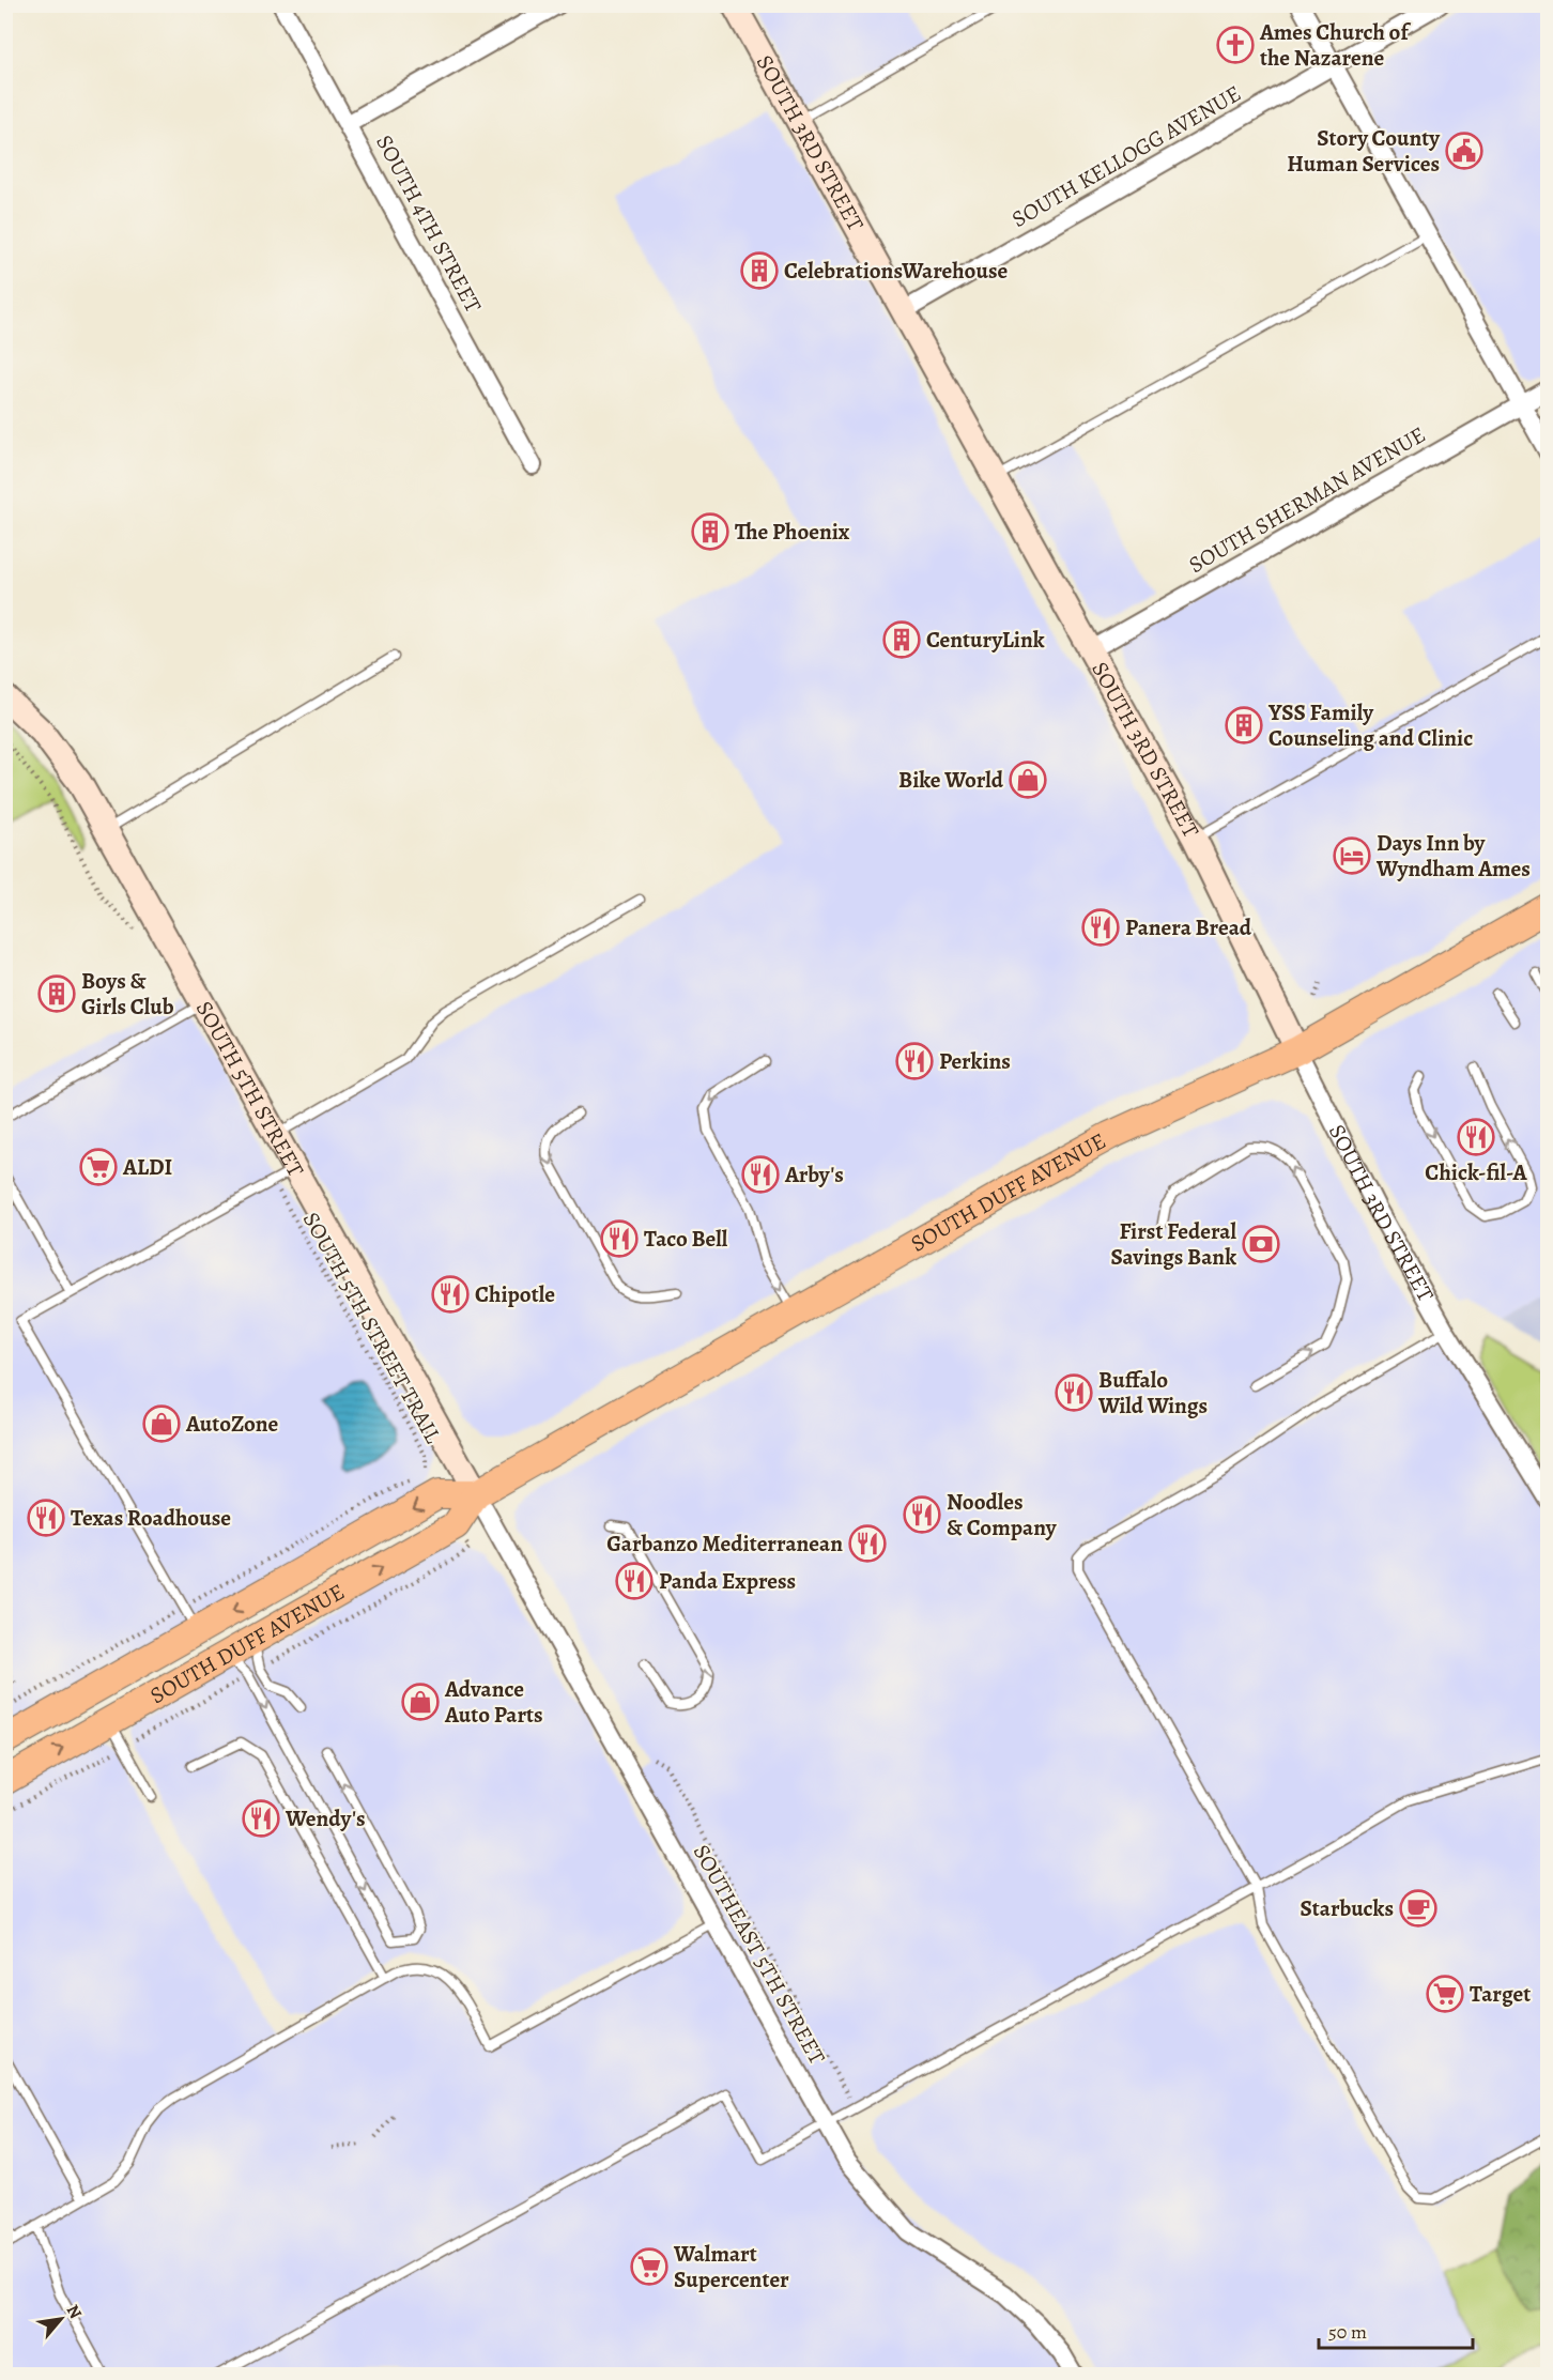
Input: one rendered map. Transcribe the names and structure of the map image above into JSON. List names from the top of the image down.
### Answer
{
  "streets": {
    "main road": ["SOUTH 3RD STREET", "SOUTH 5TH STREET", "SOUTH DUFF AVENUE"],
    "street": [
      "SOUTH KELLOGG AVENUE",
      "SOUTH 4TH STREET",
      "SOUTH SHERMAN AVENUE",
      "SOUTHEAST 5TH STREET"
    ],
    "path": ["SOUTH 5TH STREET TRAIL"]
  },
  "crossings": [
    ["SOUTH 3RD STREET", "SOUTH KELLOGG AVENUE"],
    ["SOUTH 3RD STREET", "SOUTH SHERMAN AVENUE"],
    ["SOUTH 3RD STREET", "SOUTH DUFF AVENUE"],
    ["SOUTH 5TH STREET", "SOUTH DUFF AVENUE"],
    ["SOUTH 5TH STREET", "SOUTHEAST 5TH STREET"],
    ["SOUTH DUFF AVENUE", "SOUTHEAST 5TH STREET"]
  ],
  "places": {
    "church": ["Ames Church of the Nazarene"],
    "public building": ["Story County Human Services"],
    "building": [
      "CelebrationsWarehouse",
      "The Phoenix",
      "CenturyLink",
      "YSS Family Counseling and Clinic",
      "Boys & Girls Club"
    ],
    "shop": ["Bike World", "AutoZone", "Advance Auto Parts"],
    "hotel": ["Days Inn by Wyndham Ames"],
    "restaurant": [
      "Panera Bread",
      "Perkins",
      "Chick-fil-A",
      "Arby's",
      "Taco Bell",
      "Chipotle",
      "Buffalo Wild Wings",
      "Noodles & Company",
      "Texas Roadhouse",
      "Garbanzo Mediterranean",
      "Panda Express",
      "Wendy's"
    ],
    "supermarket": ["ALDI", "Target", "Walmart Supercenter"],
    "bank": ["First Federal Savings Bank"],
    "cafe": ["Starbucks"]
  },
  "scale_bar": "50 m",
  "north": "top right"
}
